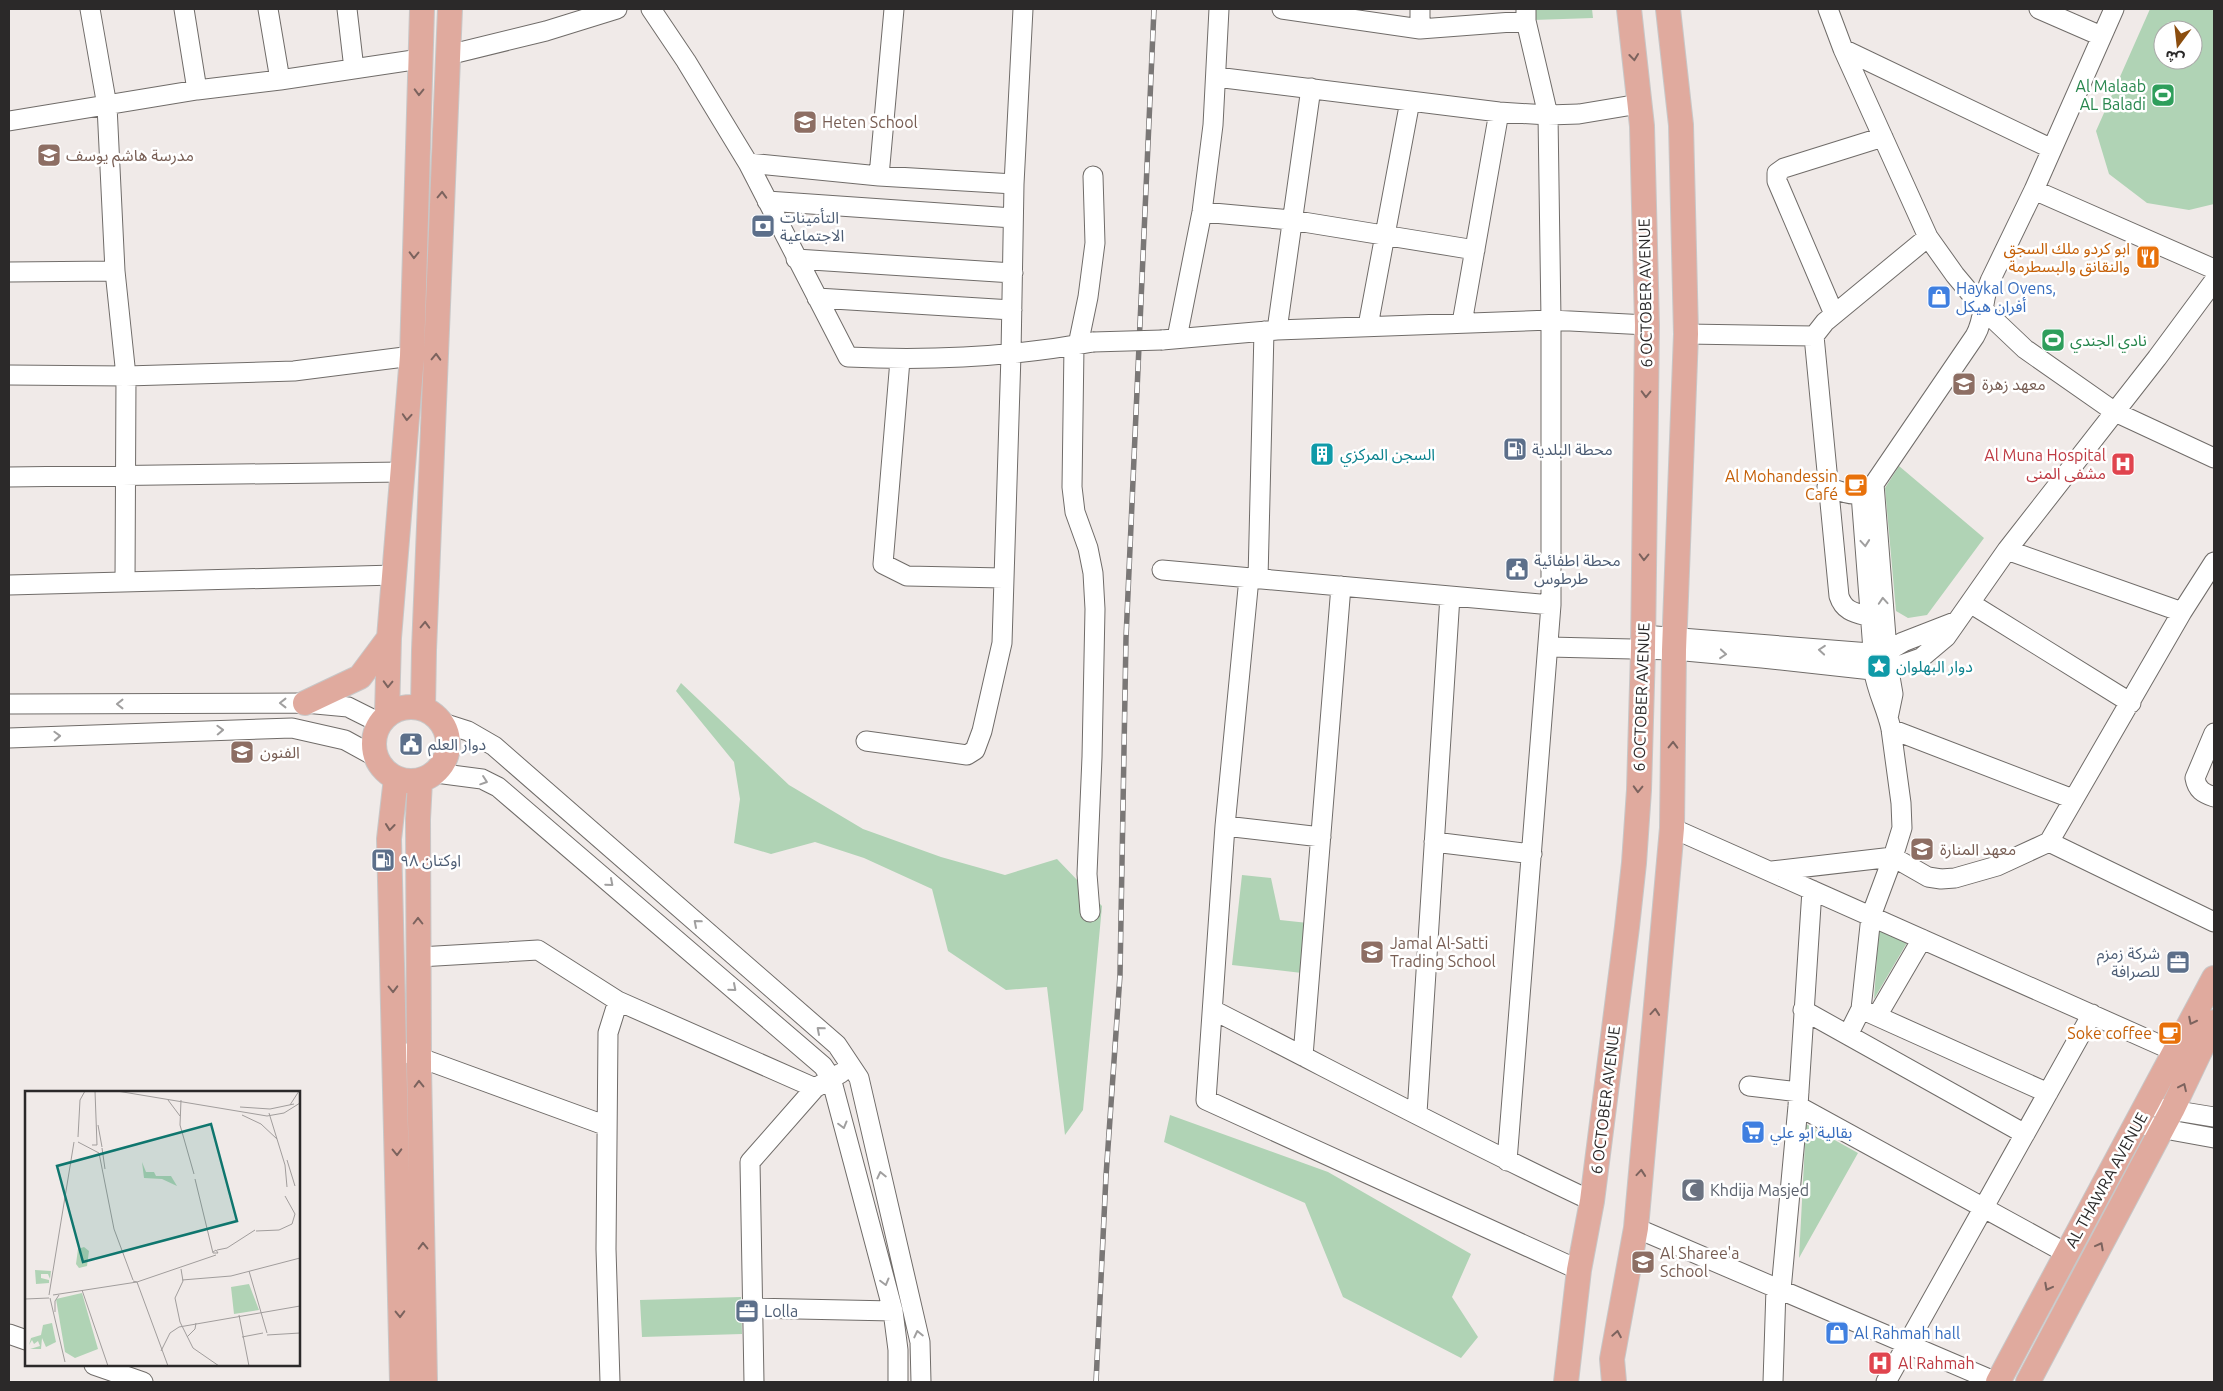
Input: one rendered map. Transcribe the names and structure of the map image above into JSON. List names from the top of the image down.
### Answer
{
  "streets": {
    "main road": ["6 OCTOBER AVENUE", "AL THAWRA AVENUE"]
  },
  "places": {
    "sports": ["Al Malaab AL Baladi", "نادي الجندي"],
    "school or university": [
      "Heten School",
      "مدرسة هاشم يوسف",
      "معهد زهرة",
      "الفنون",
      "معهد المنارة",
      "Jamal Al-Satti Trading School",
      "Al Sharee'a School"
    ],
    "bank": ["التأمينات الاجتماعية"],
    "restaurant": ["ابو كردو ملك السجق والنقانق والبسطرمة"],
    "shop": ["Haykal Ovens, أفران هيكل", "Al Rahmah hall"],
    "fuel station": ["محطة البلدية", "اوكتان ٩٨"],
    "building": ["السجن المركزي"],
    "hospital": ["Al Muna Hospital مشفى المنى", "Al Rahmah"],
    "cafe": ["Al Mohandessin Café", "Soke coffee"],
    "public building": ["محطة اطفائية طرطوس", "دوار العلم"],
    "place": ["دوار البهلوان"],
    "office": ["شركة زمزم للصرافة", "Lolla"],
    "supermarket": ["بقالية ابو علي"],
    "mosque": ["Khdija Masjed"]
  },
  "north": "bottom"
}
